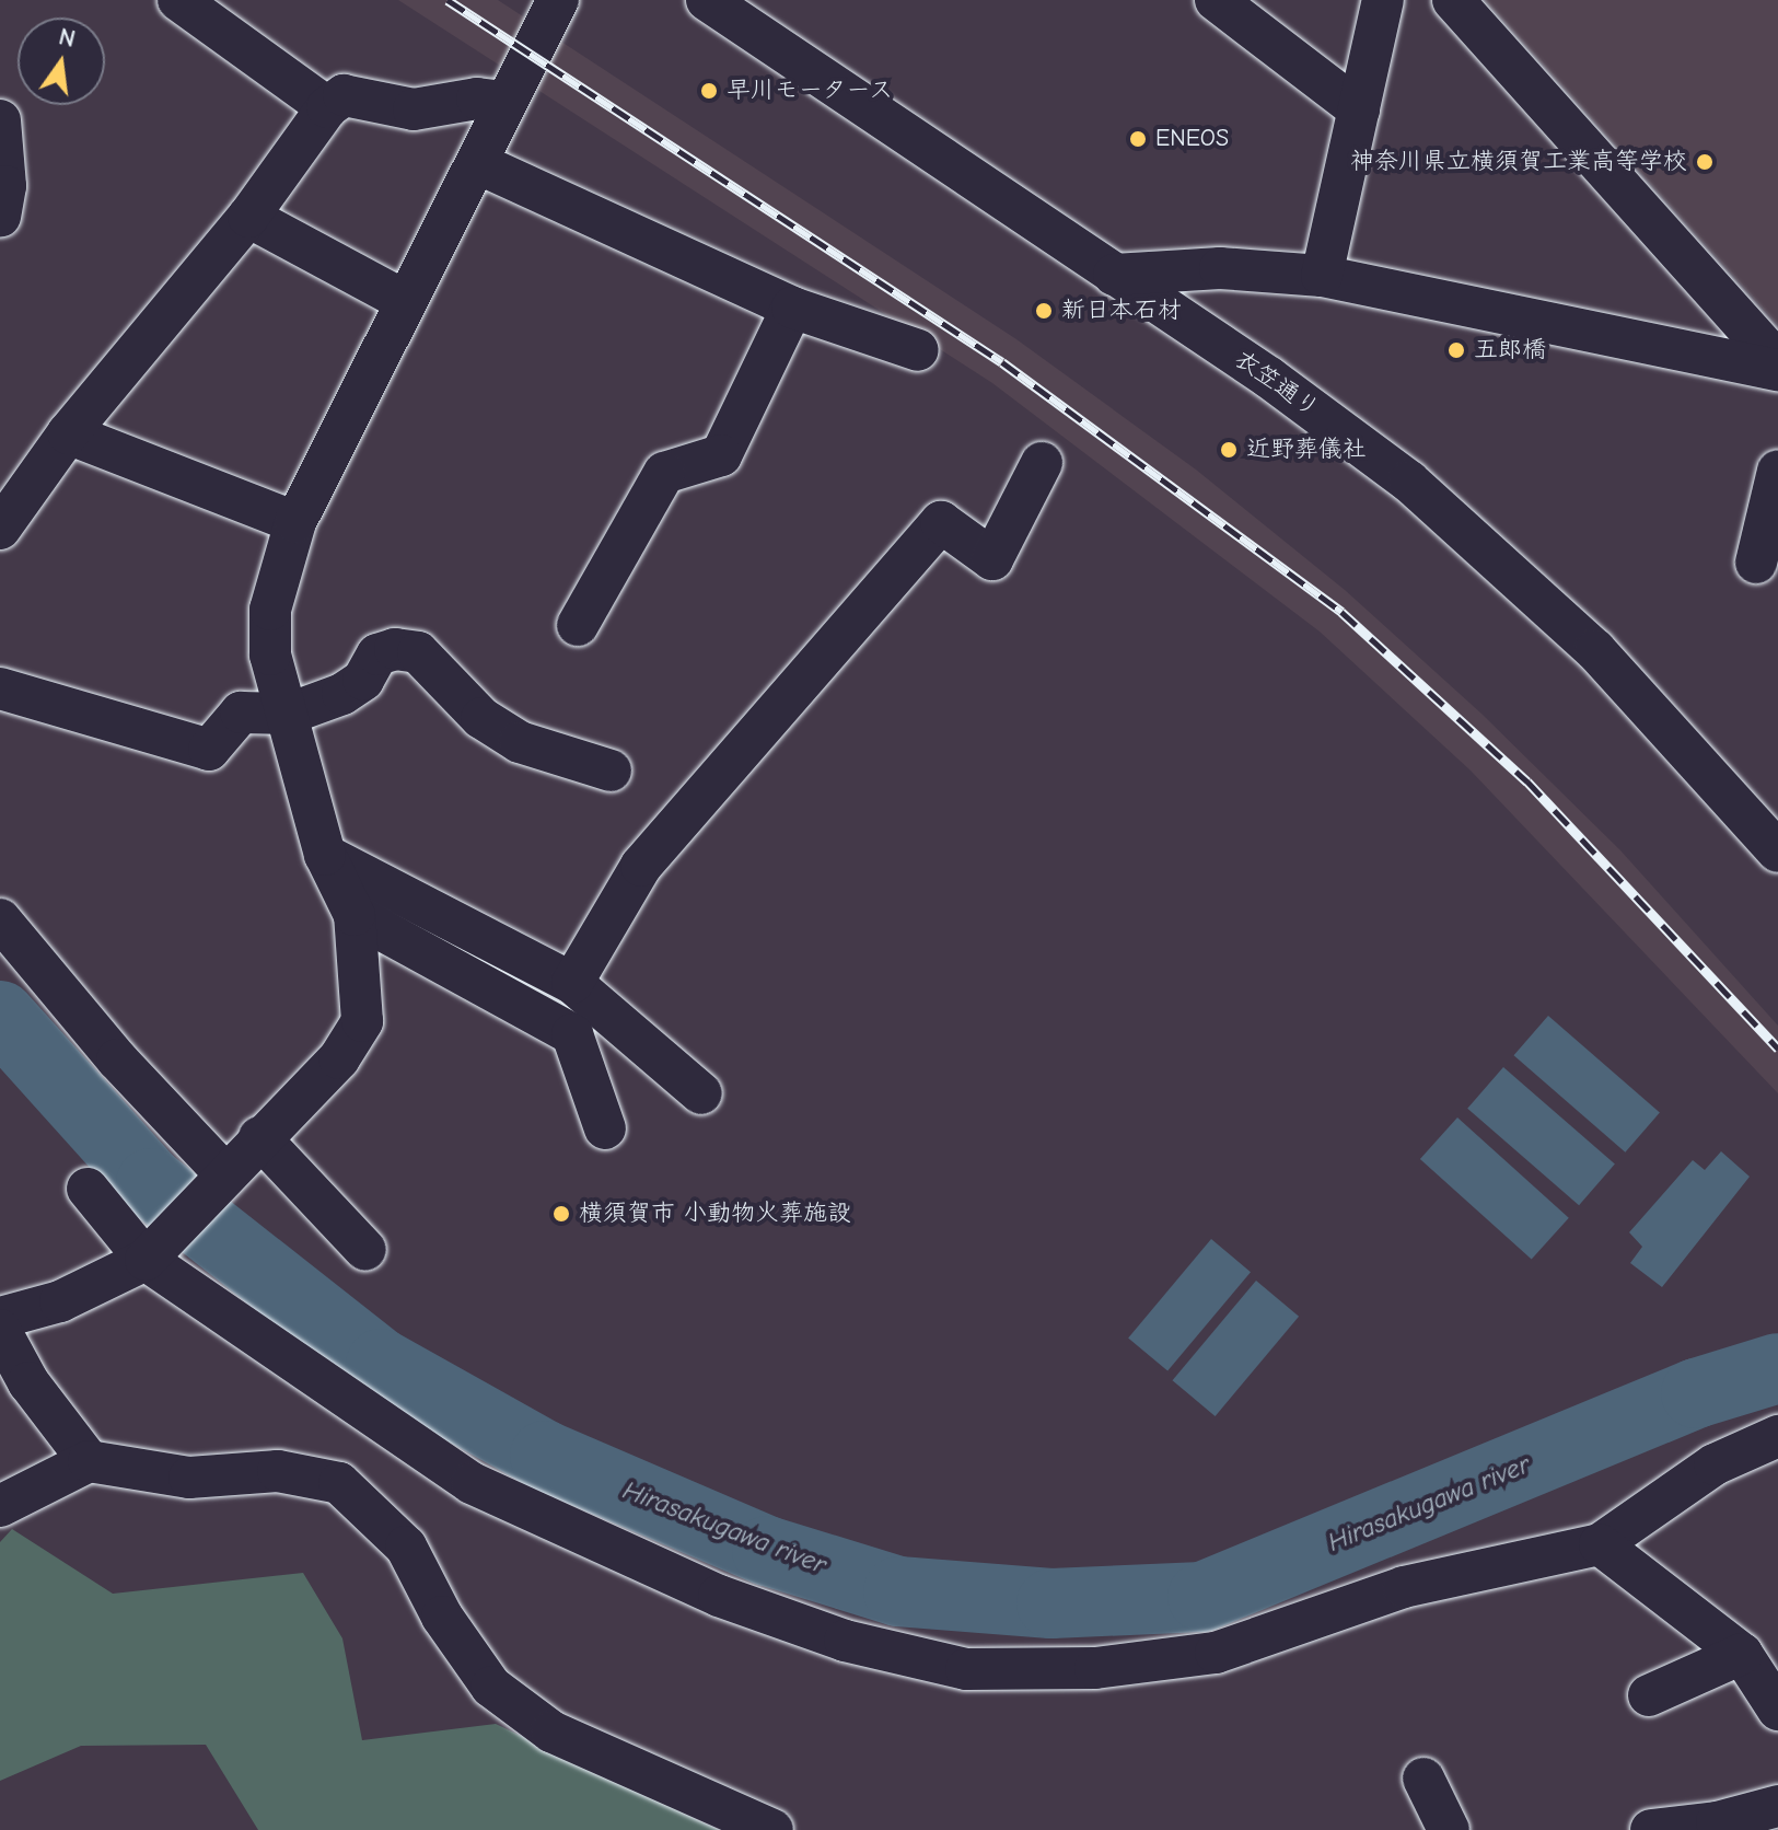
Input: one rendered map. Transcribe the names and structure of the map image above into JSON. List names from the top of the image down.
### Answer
{
  "streets": {
    "street": ["衣笠通り"]
  },
  "water": ["Hirasakugawa river"],
  "places": [
    "早川モータース",
    "ENEOS",
    "神奈川県立横須賀工業高等学校",
    "新日本石材",
    "五郎橋",
    "近野葬儀社",
    "横須賀市 小動物火葬施設"
  ],
  "north": "top"
}
